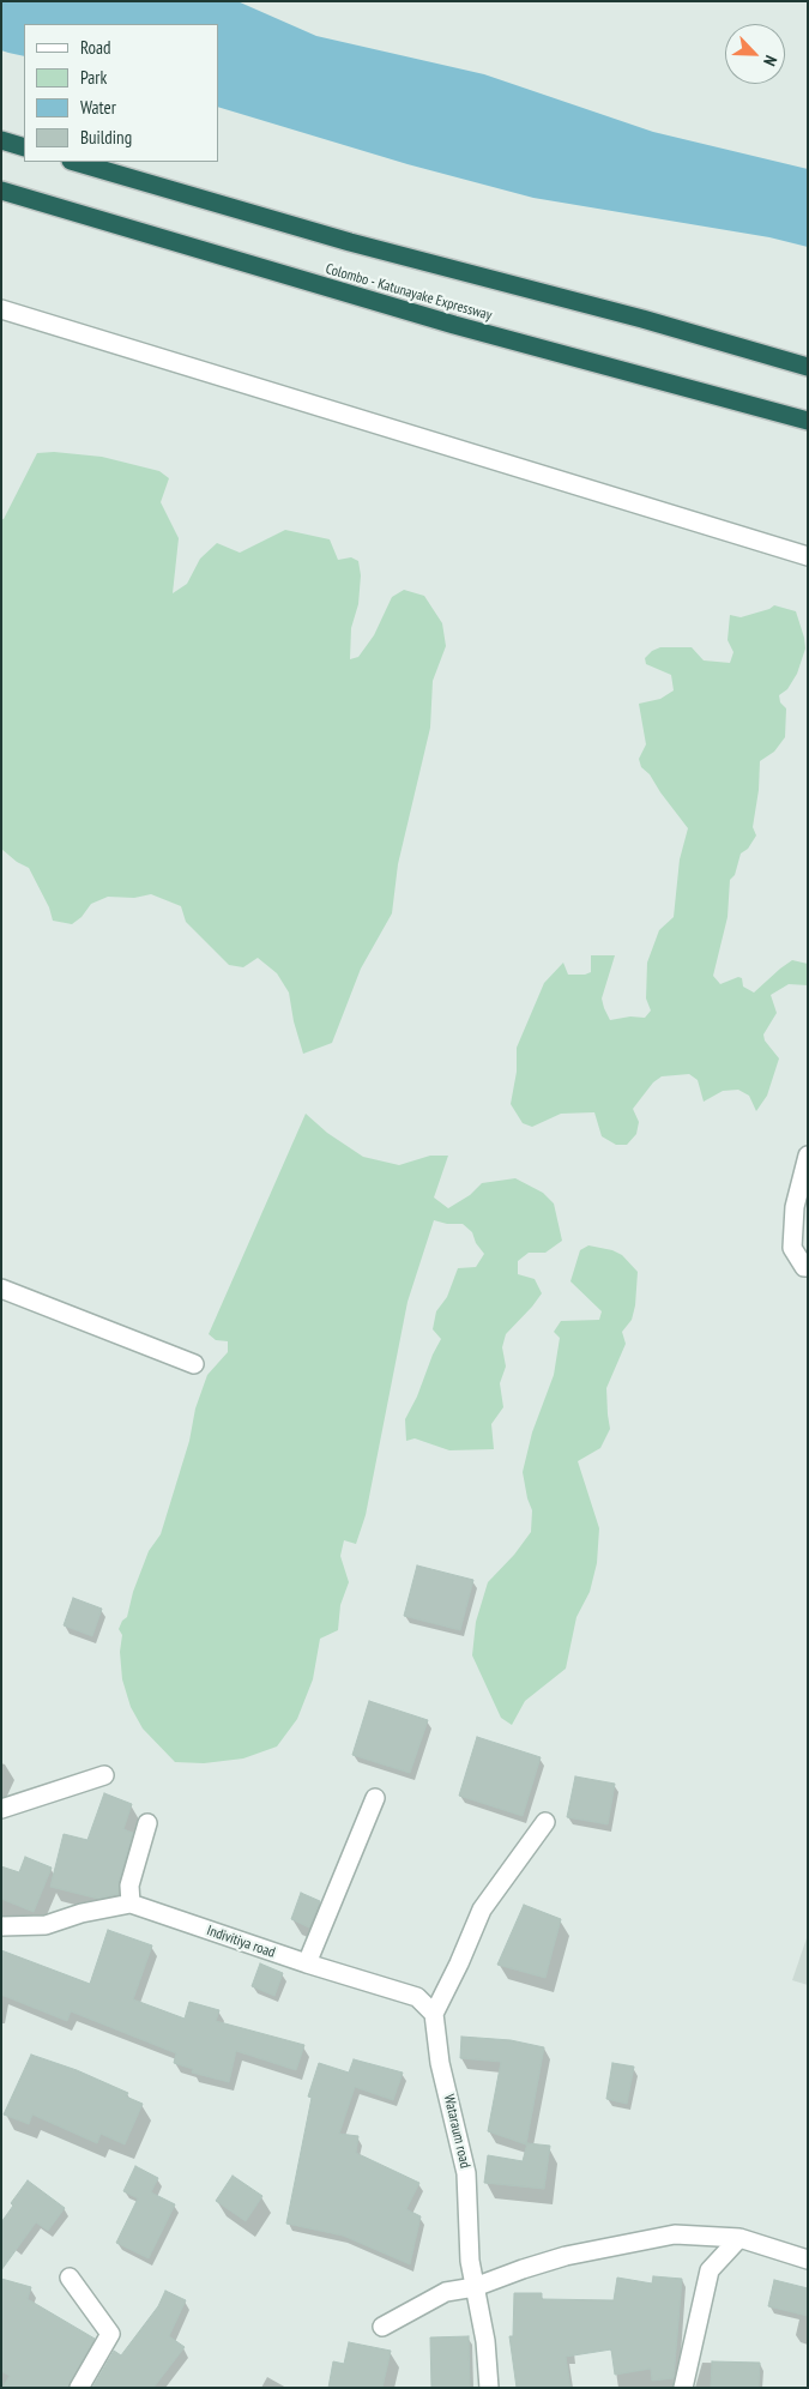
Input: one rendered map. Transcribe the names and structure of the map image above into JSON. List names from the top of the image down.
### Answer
{
  "streets": {
    "highway": ["Colombo - Katunayake Expressway"],
    "street": ["Indivitiya road", "Wataraum road"]
  },
  "legend": [
    "Road",
    "Park",
    "Water",
    "Building"
  ],
  "north": "bottom right"
}
